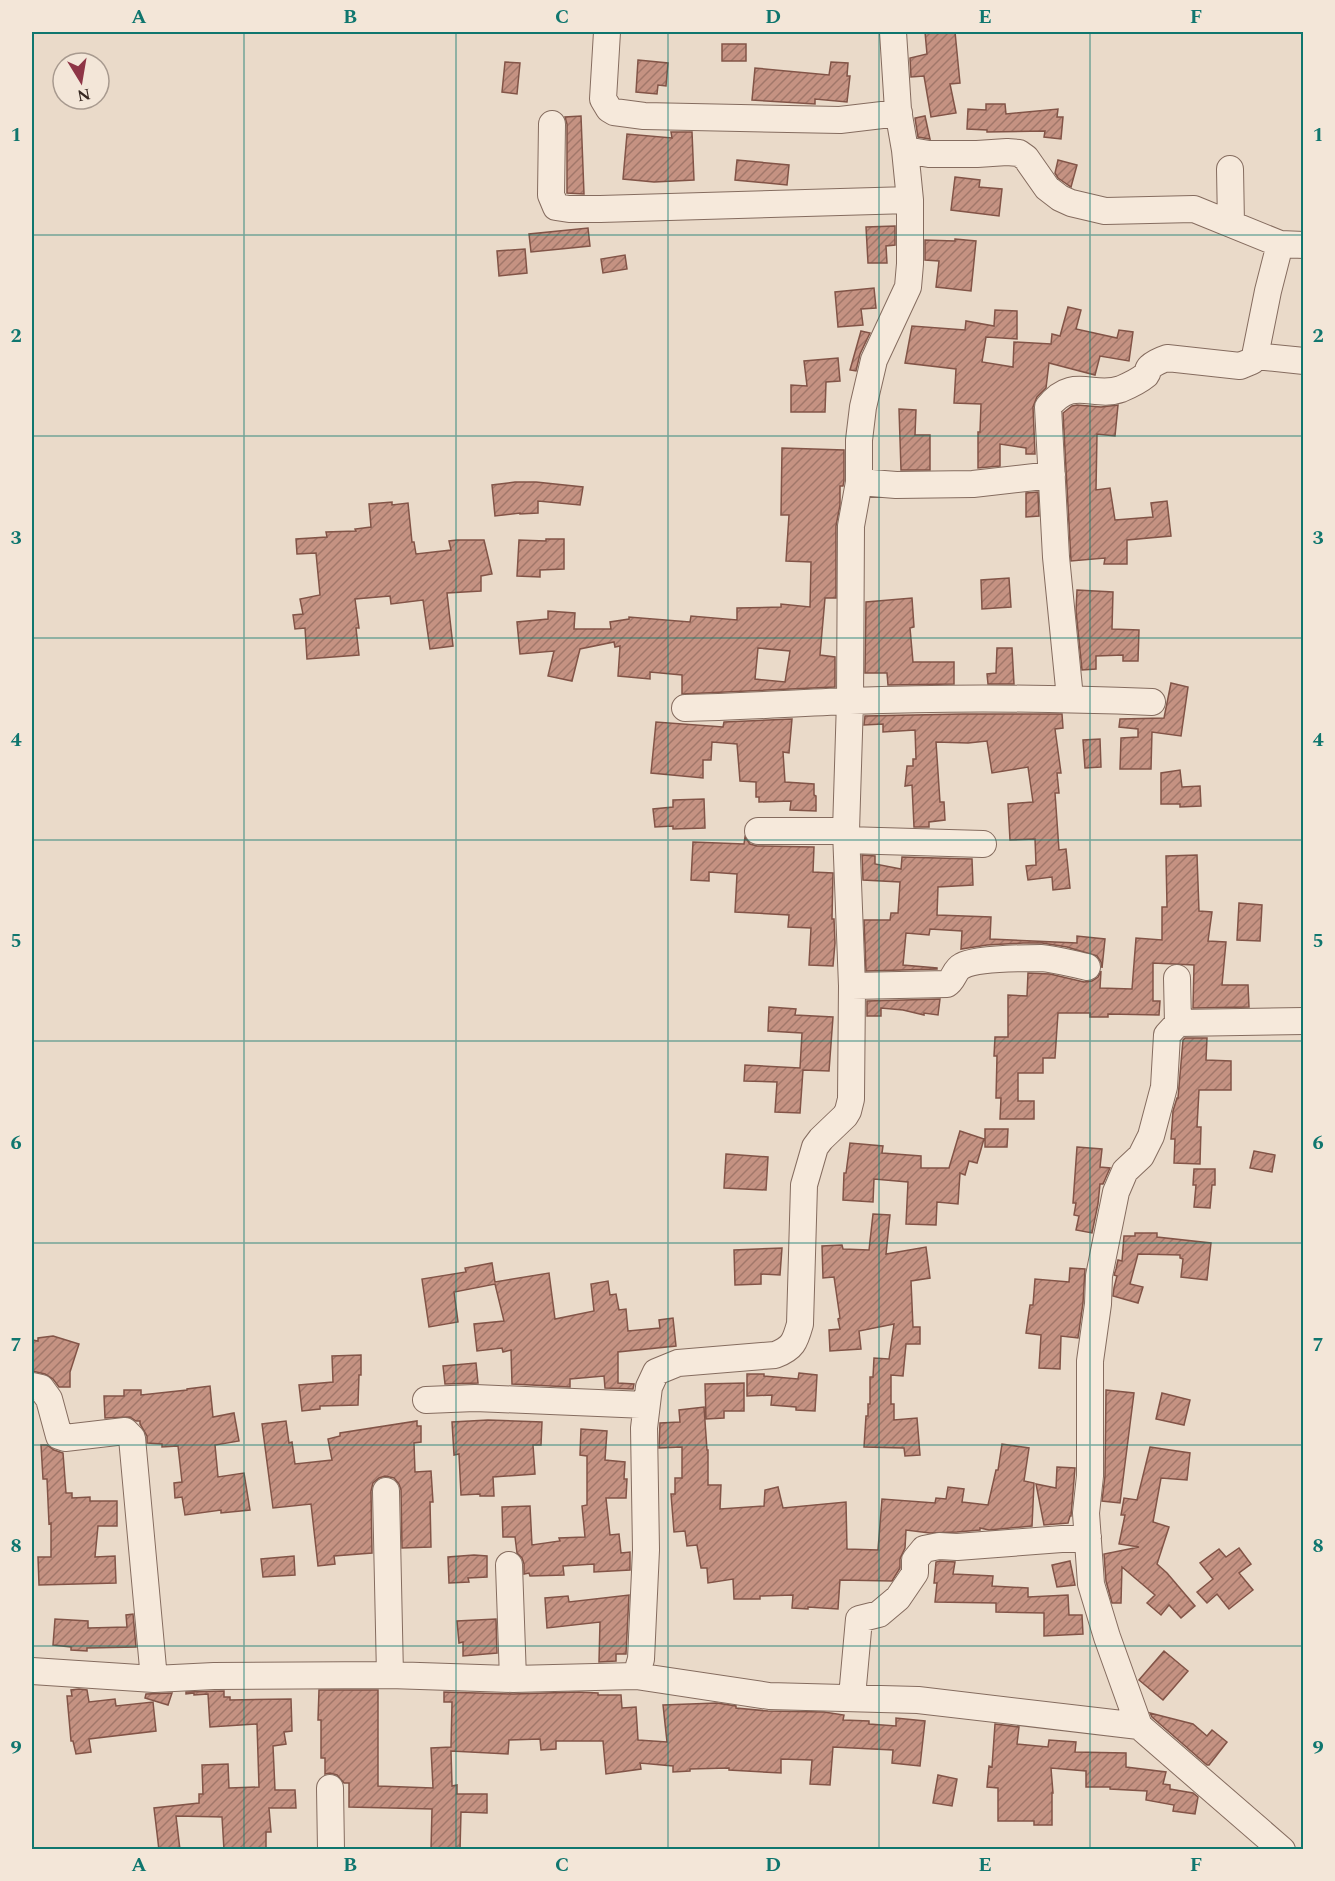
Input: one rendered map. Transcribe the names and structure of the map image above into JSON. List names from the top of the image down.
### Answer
{
  "north": "bottom",
  "grid": {
    "columns": [
      "A",
      "B",
      "C",
      "D",
      "E",
      "F"
    ],
    "rows": [
      "1",
      "2",
      "3",
      "4",
      "5",
      "6",
      "7",
      "8",
      "9"
    ]
  }
}
